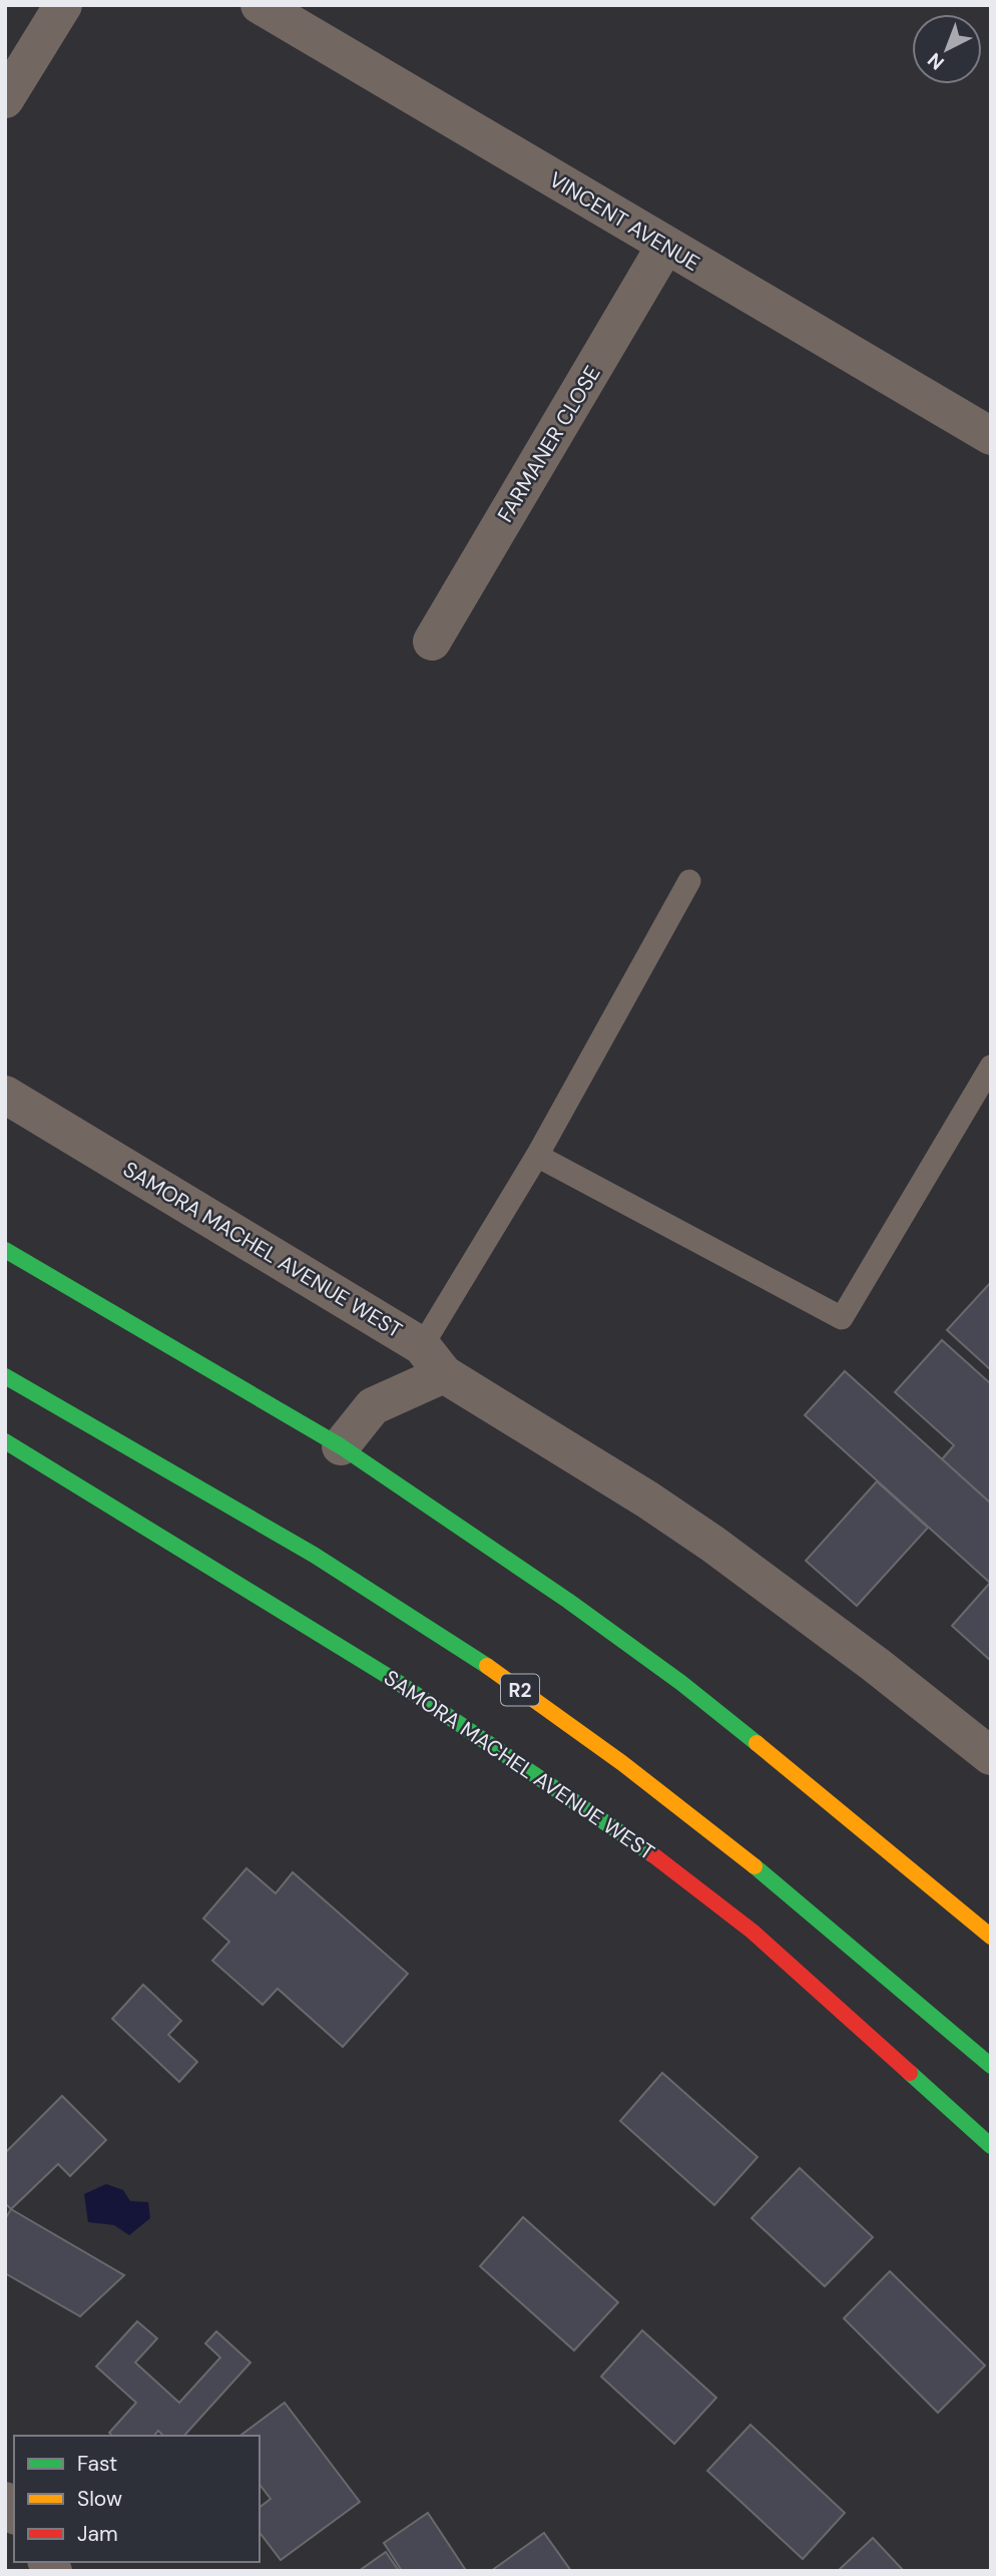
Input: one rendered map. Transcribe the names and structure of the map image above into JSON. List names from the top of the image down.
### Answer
{
  "streets": {
    "main road": ["SAMORA MACHEL AVENUE WEST", "R2"],
    "street": ["VINCENT AVENUE", "FARMANER CLOSE"]
  },
  "crossings": [
    ["VINCENT AVENUE", "FARMANER CLOSE"]
  ],
  "legend": ["Fast", "Slow", "Jam"],
  "north": "bottom left"
}
